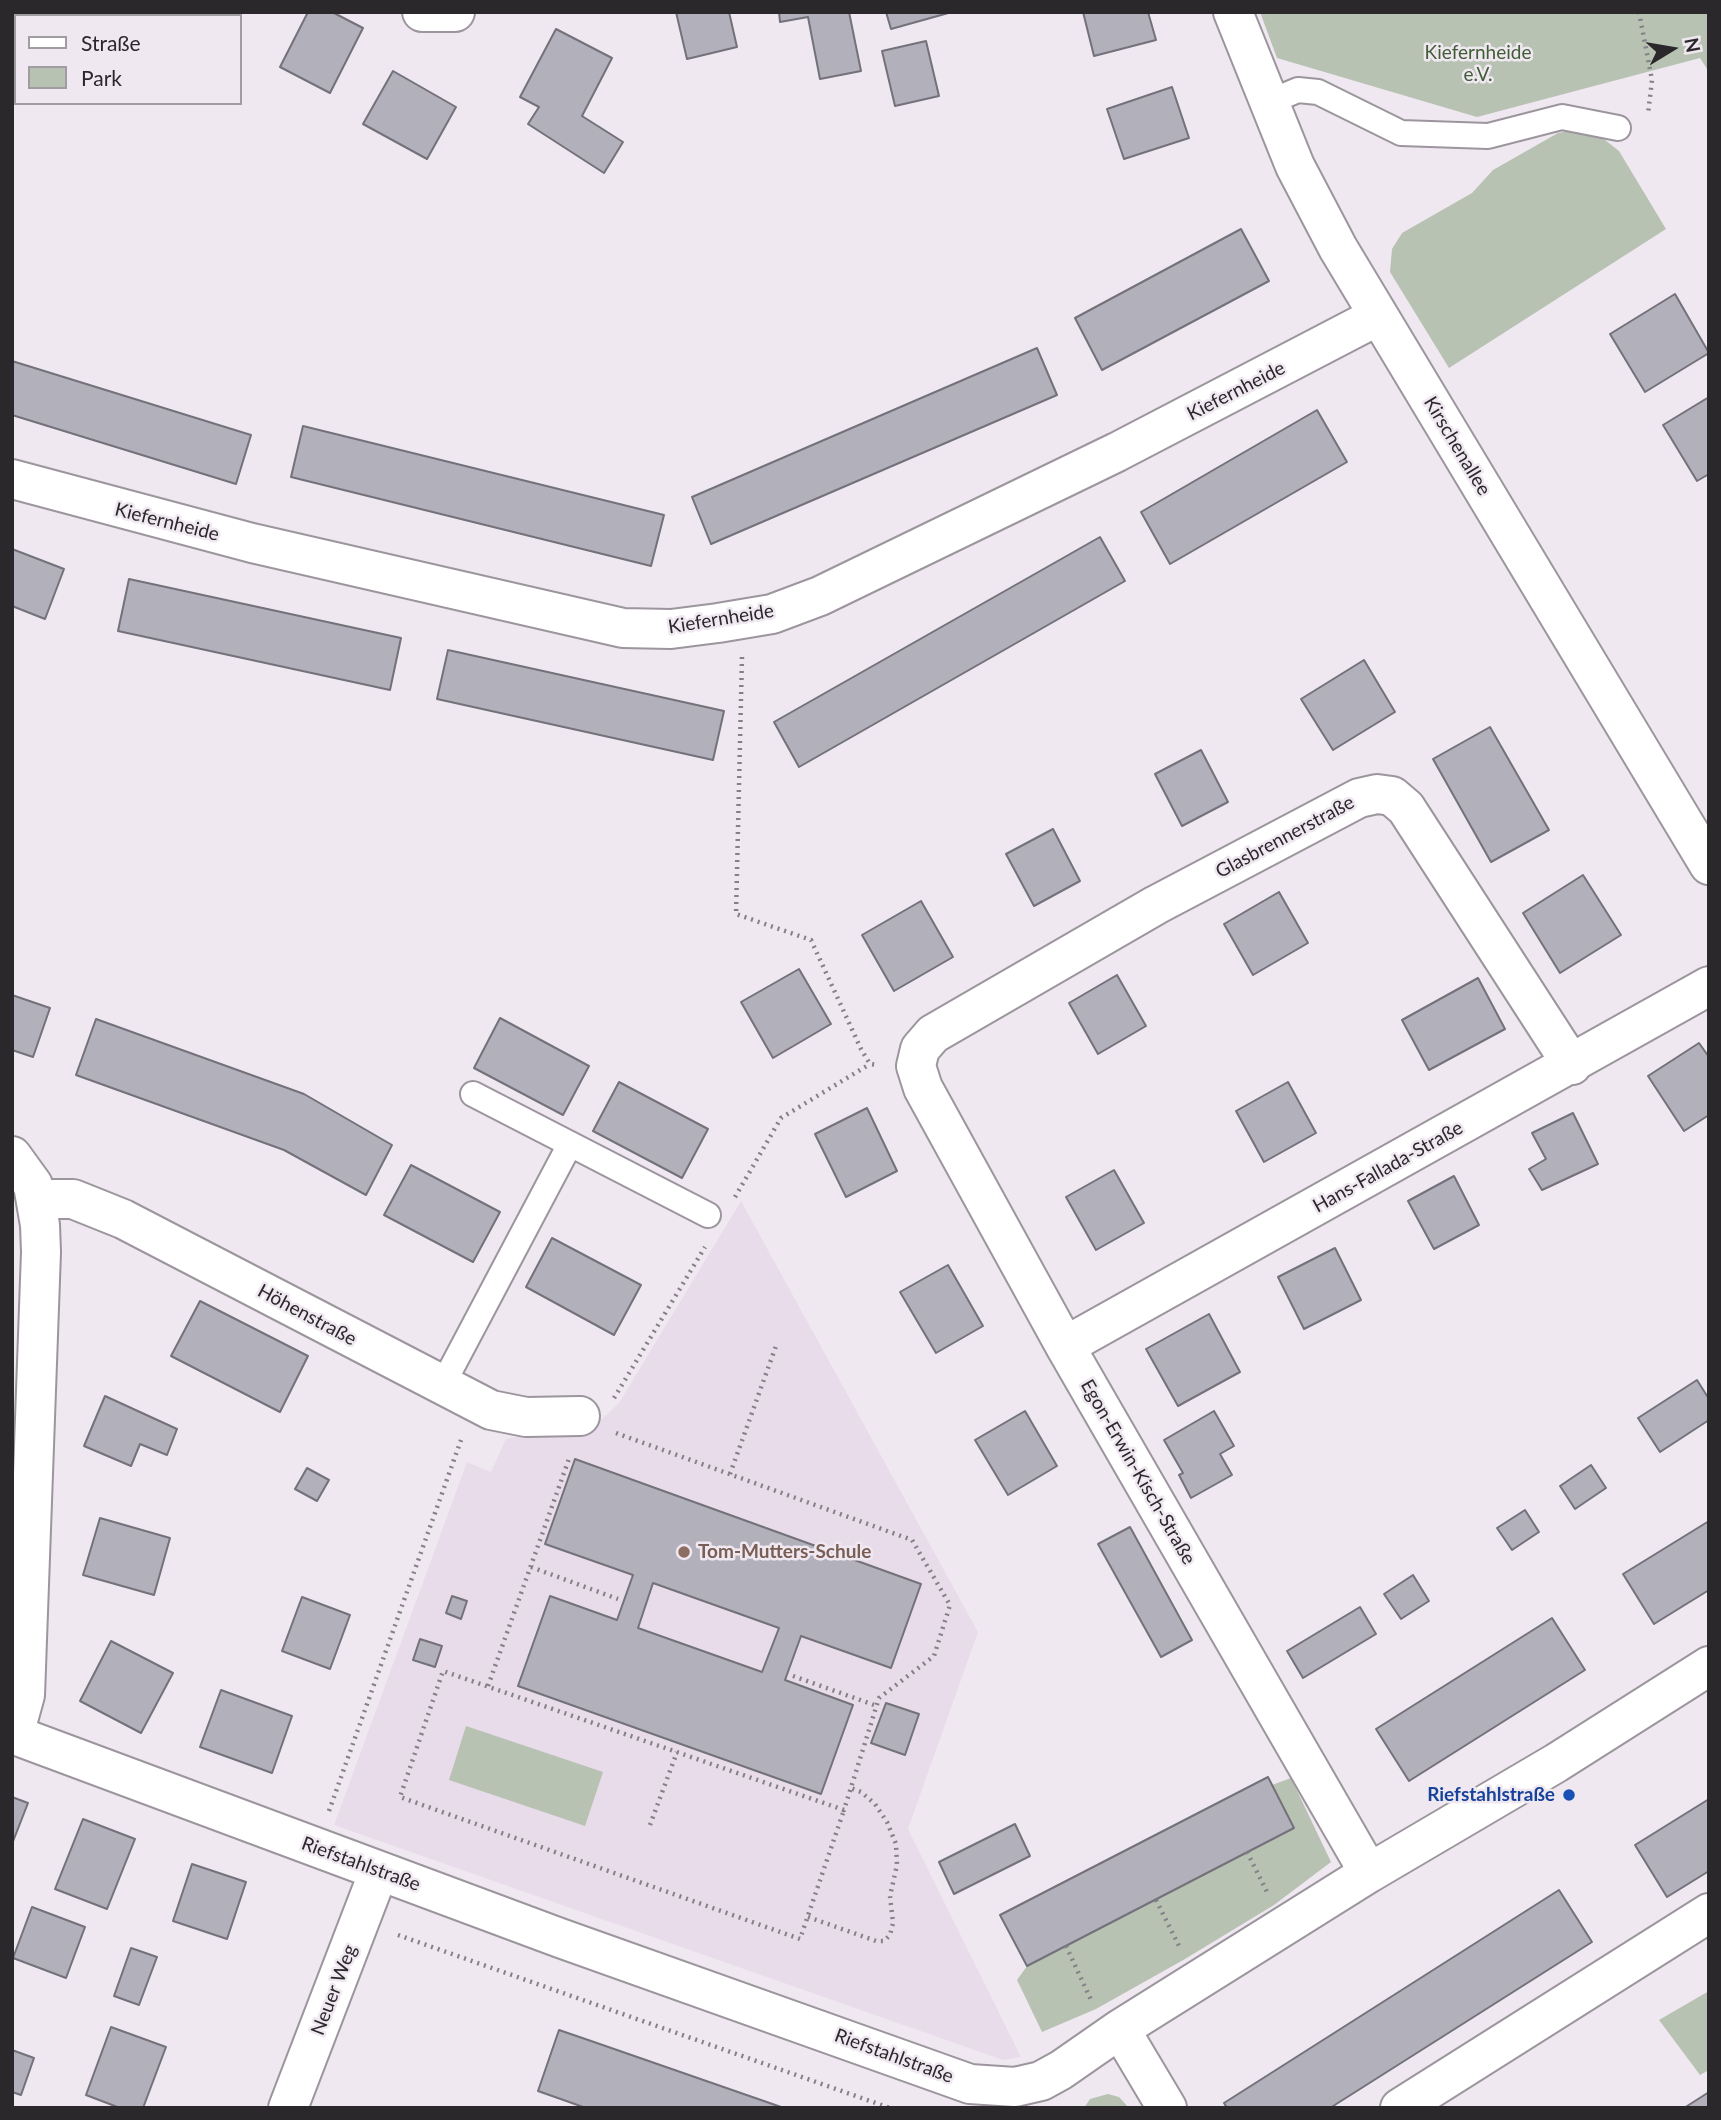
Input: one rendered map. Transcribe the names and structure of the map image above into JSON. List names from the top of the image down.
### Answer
{
  "streets": {
    "street": [
      "Kiefernheide",
      "Kirschenallee",
      "Glasbrennerstraße",
      "Hans-Fallada-Straße",
      "Höhenstraße",
      "Egon-Erwin-Kisch-Straße",
      "Riefstahlstraße",
      "Neuer Weg"
    ]
  },
  "crossings": [
    ["Kiefernheide", "Kirschenallee"],
    ["Glasbrennerstraße", "Hans-Fallada-Straße"],
    ["Glasbrennerstraße", "Egon-Erwin-Kisch-Straße"],
    ["Hans-Fallada-Straße", "Egon-Erwin-Kisch-Straße"],
    ["Egon-Erwin-Kisch-Straße", "Riefstahlstraße"],
    ["Riefstahlstraße", "Neuer Weg"]
  ],
  "parks": ["Kiefernheide e.V."],
  "places": ["Tom-Mutters-Schule", "Riefstahlstraße"],
  "legend": ["Straße", "Park"],
  "north": "right"
}
